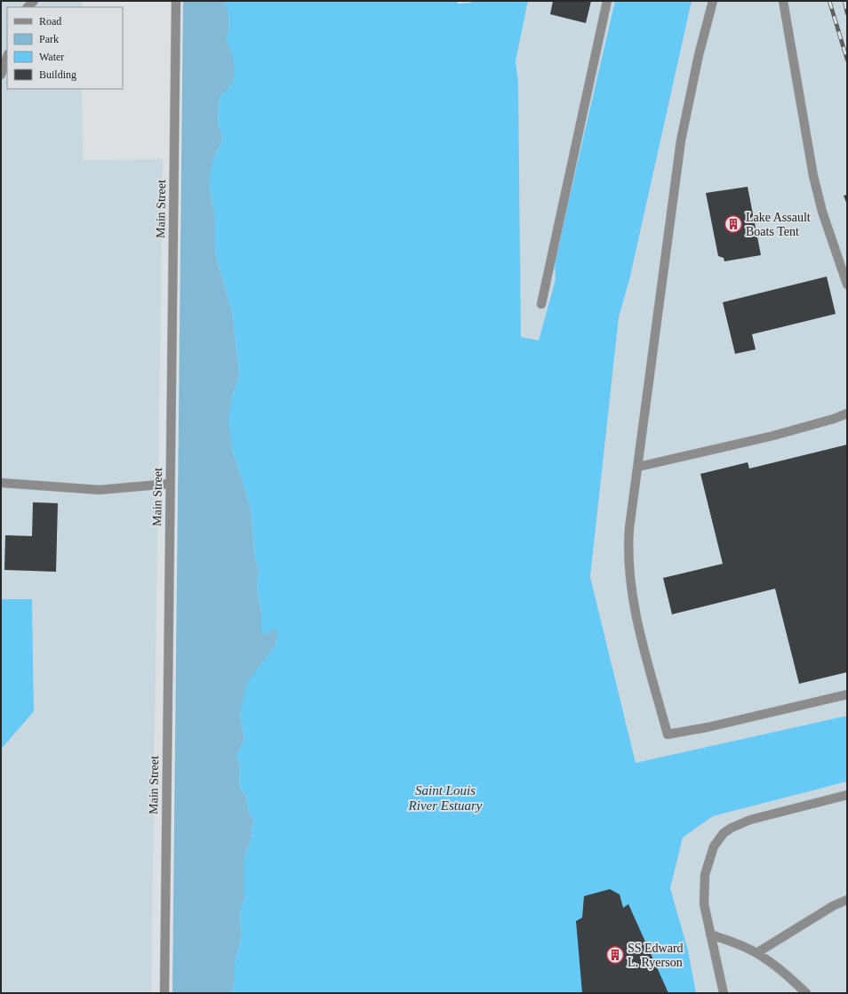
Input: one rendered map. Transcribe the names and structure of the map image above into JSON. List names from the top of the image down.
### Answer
{
  "streets": {
    "street": ["Main Street"]
  },
  "water": ["Saint Louis River Estuary"],
  "places": {
    "building": ["Lake Assault Boats Tent", "SS Edward L. Ryerson"]
  },
  "legend": [
    "Road",
    "Park",
    "Water",
    "Building"
  ]
}
